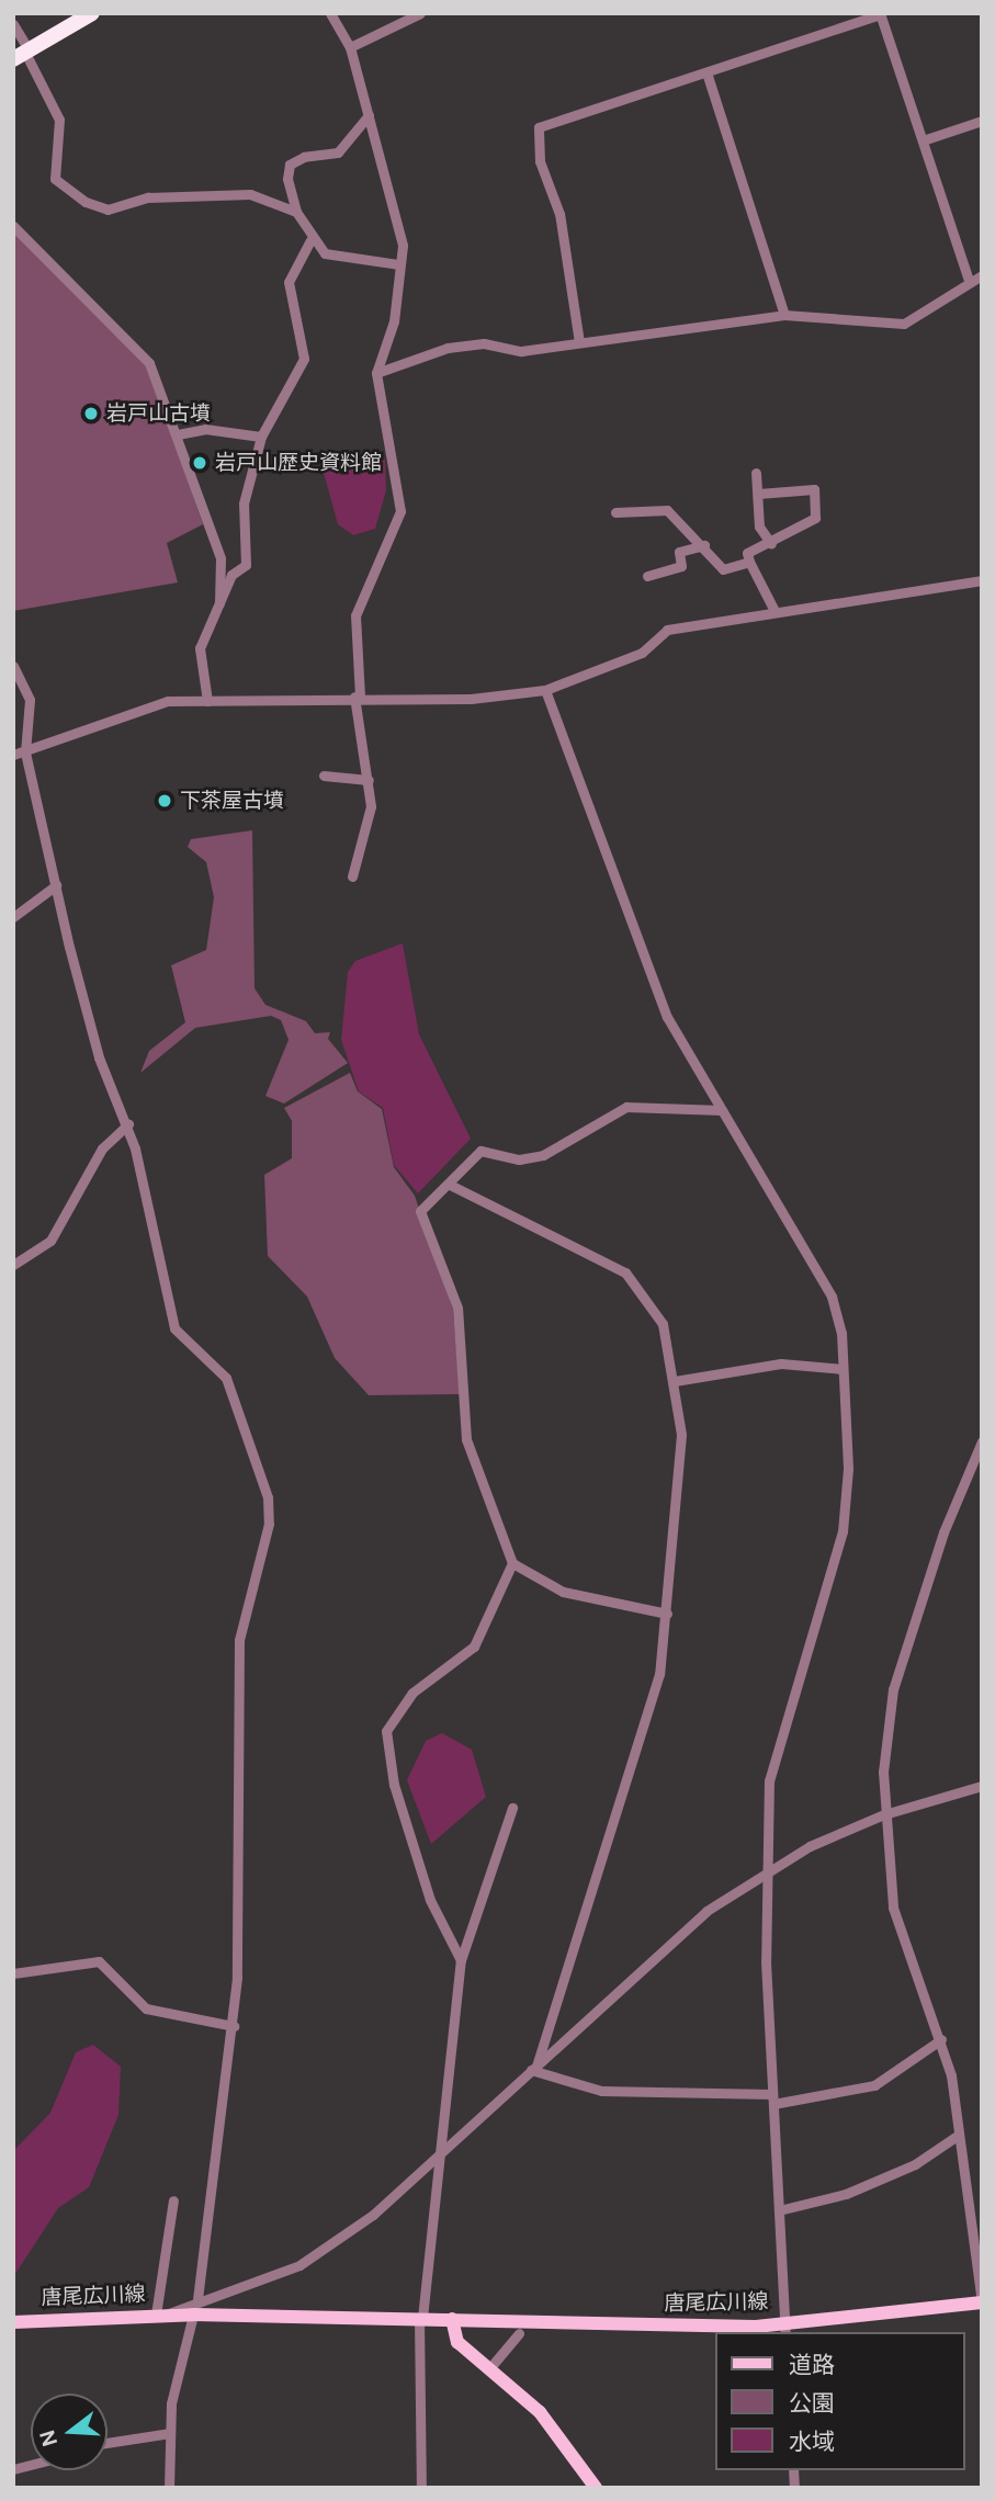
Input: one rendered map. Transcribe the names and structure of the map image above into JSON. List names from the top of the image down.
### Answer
{
  "streets": {
    "main road": ["唐尾広川線"]
  },
  "places": ["岩戸山古墳", "岩戸山歴史資料館", "下茶屋古墳"],
  "legend": ["道路", "公園", "水域"],
  "north": "left"
}
